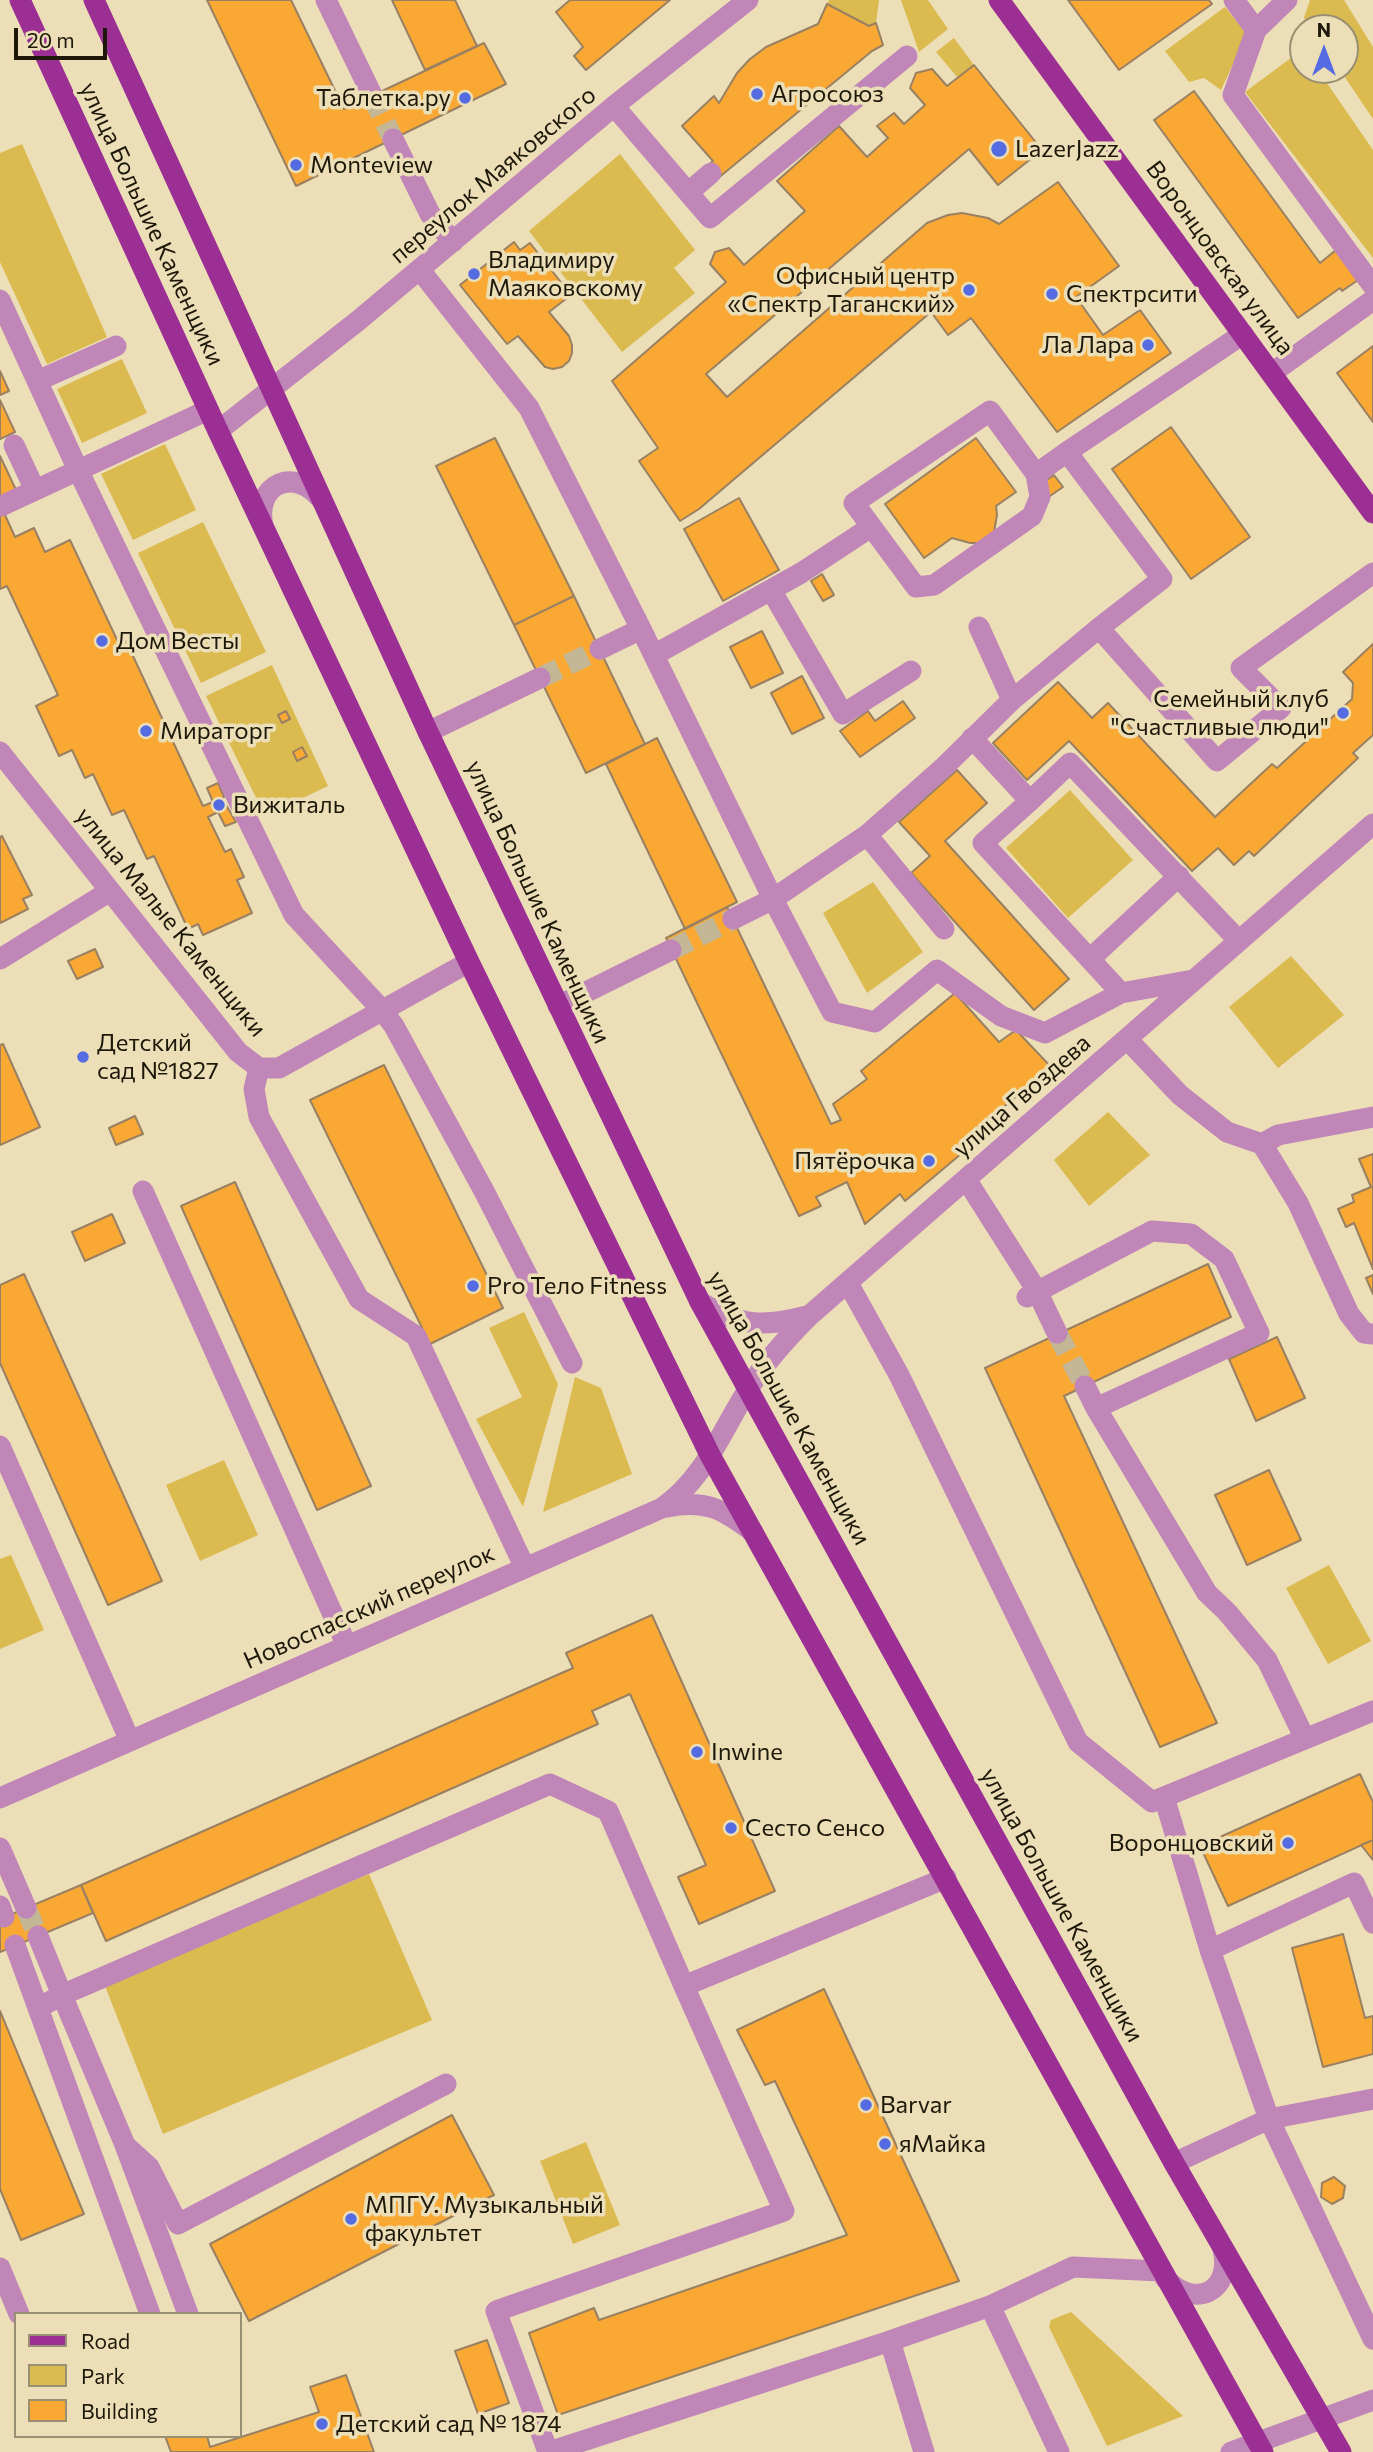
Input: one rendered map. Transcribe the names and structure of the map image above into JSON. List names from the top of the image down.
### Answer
{
  "streets": {
    "main road": ["улица Большие Каменщики", "Воронцовская улица"],
    "street": [
      "переулок Маяковского",
      "улица Малые Каменщики",
      "улица Гвоздева",
      "Новоспасский переулок"
    ]
  },
  "crossings": [
    ["переулок Маяковского", "улица Большие Каменщики"],
    ["улица Большие Каменщики", "улица Малые Каменщики"],
    ["улица Большие Каменщики", "улица Гвоздева"],
    ["улица Большие Каменщики", "Новоспасский переулок"],
    ["улица Гвоздева", "Новоспасский переулок"]
  ],
  "places": [
    "Агросоюз",
    "Таблетка.ру",
    "LazerJazz",
    "Monteview",
    "Владимиру Маяковскому",
    "Офисный центр «Спектр Таганский»",
    "Спектрсити",
    "Ла Лара",
    "Дом Весты",
    "Семейный клуб \"Счастливые люди\"",
    "Мираторг",
    "Вижиталь",
    "Детский сад №1827",
    "Пятёрочка",
    "Pro Тело Fitness",
    "Inwine",
    "Сесто Сенсо",
    "Воронцовский",
    "Barvar",
    "яМайка",
    "МПГУ. Музыкальный факультет",
    "Детский сад № 1874"
  ],
  "legend": ["Road", "Park", "Building"],
  "scale_bar": "20 m",
  "north": "top"
}
